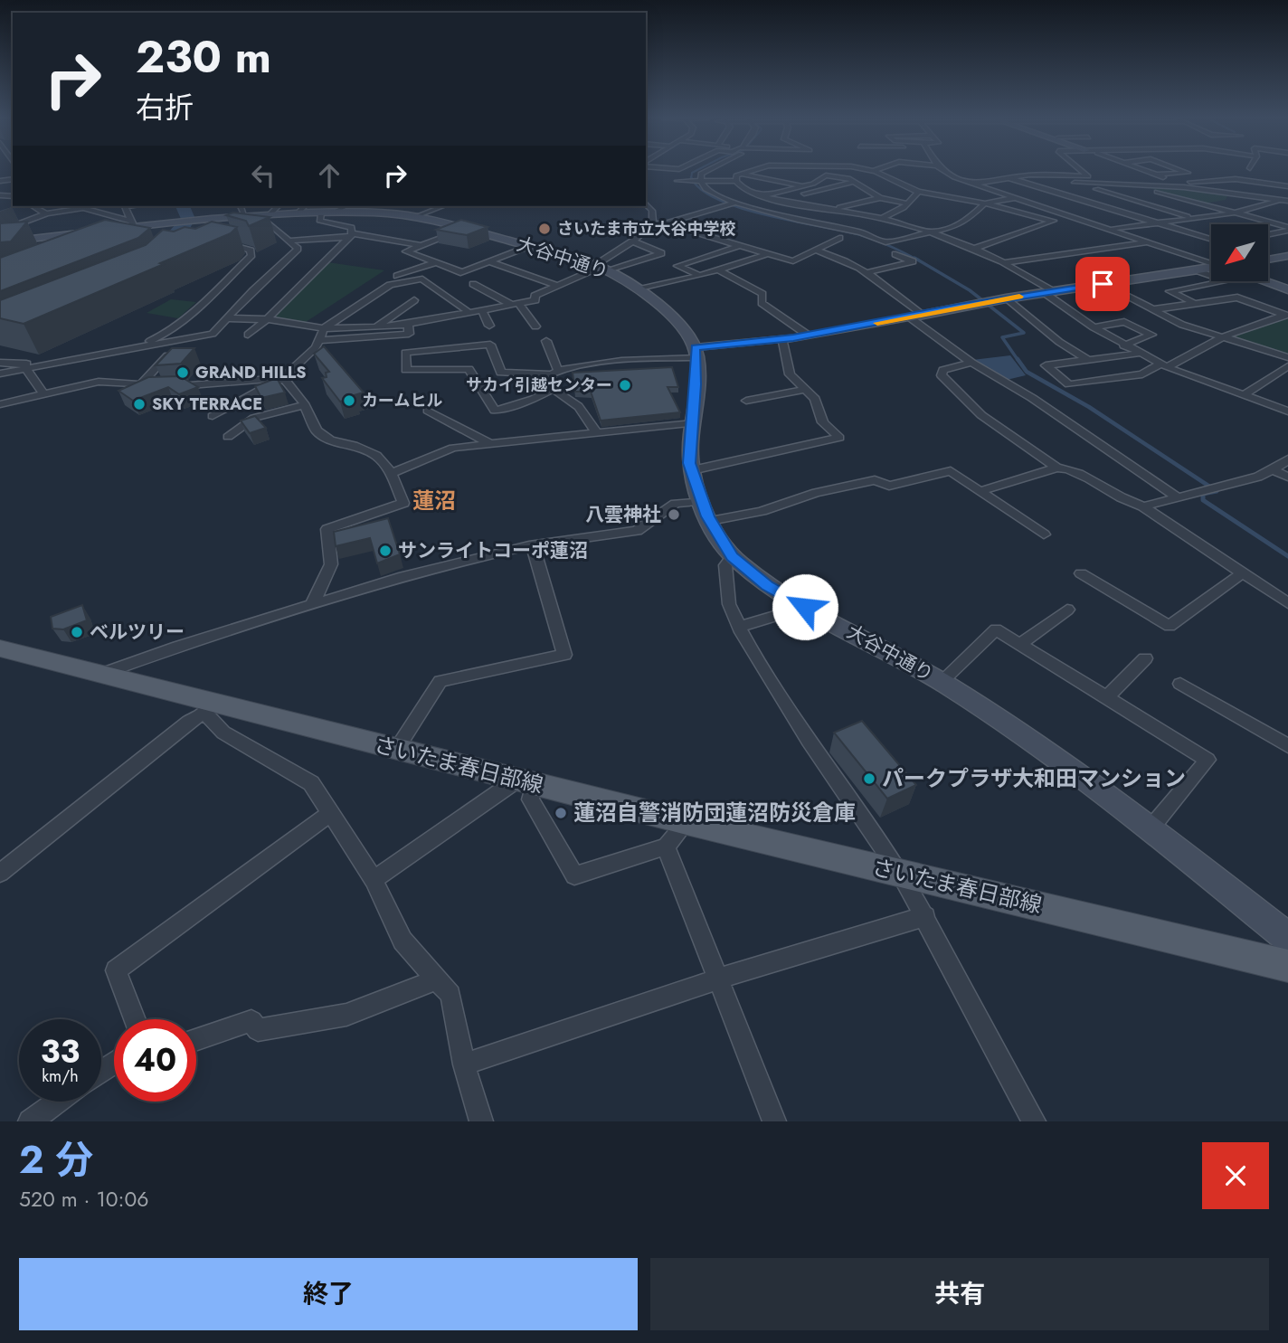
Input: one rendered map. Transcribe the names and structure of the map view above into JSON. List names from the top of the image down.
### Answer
{
  "streets": {
    "main road": ["さいたま春日部線"],
    "street": ["大谷中通り"]
  },
  "districts": ["蓮沼"],
  "places": [
    "さいたま市立大谷中学校",
    "GRAND HILLS",
    "サカイ引越センター",
    "カームヒル",
    "SKY TERRACE",
    "八雲神社",
    "サンライトコーポ蓮沼",
    "ベルツリー",
    "パークプラザ大和田マンション",
    "蓮沼自警消防団蓮沼防災倉庫"
  ],
  "north": "bottom left",
  "page": {
    "turn": ["230 m", "右折"],
    "speed": "33 km/h",
    "limit": "40",
    "heading": ["2 分", "520 m · 10:06"],
    "buttons": ["終了", "共有"]
  }
}
